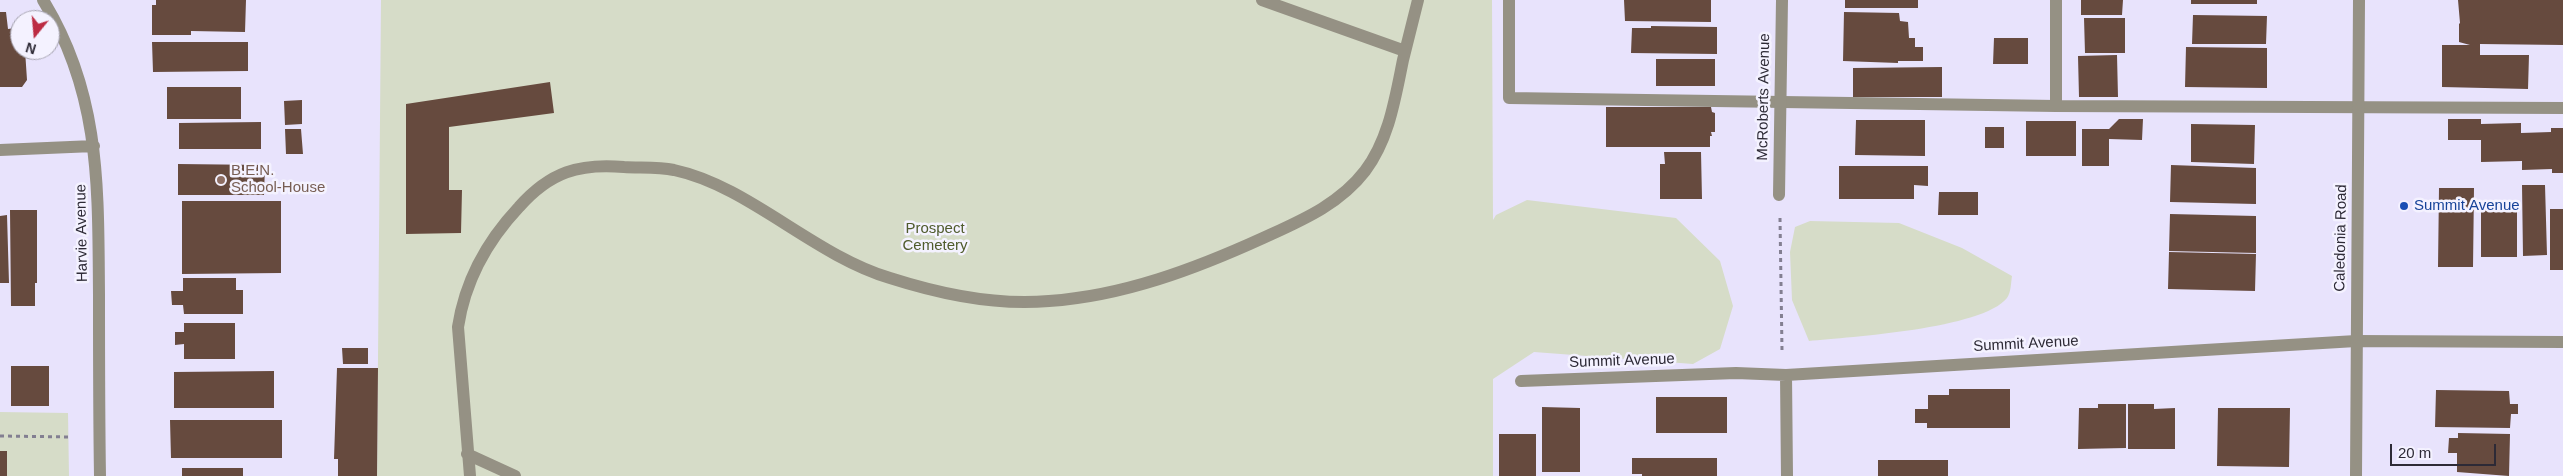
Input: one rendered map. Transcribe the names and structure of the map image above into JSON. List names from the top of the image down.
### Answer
{
  "streets": {
    "street": [
      "McRoberts Avenue",
      "Harvie Avenue",
      "Caledonia Road",
      "Summit Avenue"
    ]
  },
  "crossings": [
    ["Caledonia Road", "Summit Avenue"]
  ],
  "parks": ["Prospect Cemetery"],
  "places": ["B.E.N. School-House", "Summit Avenue"],
  "scale_bar": "20 m",
  "north": "bottom"
}
